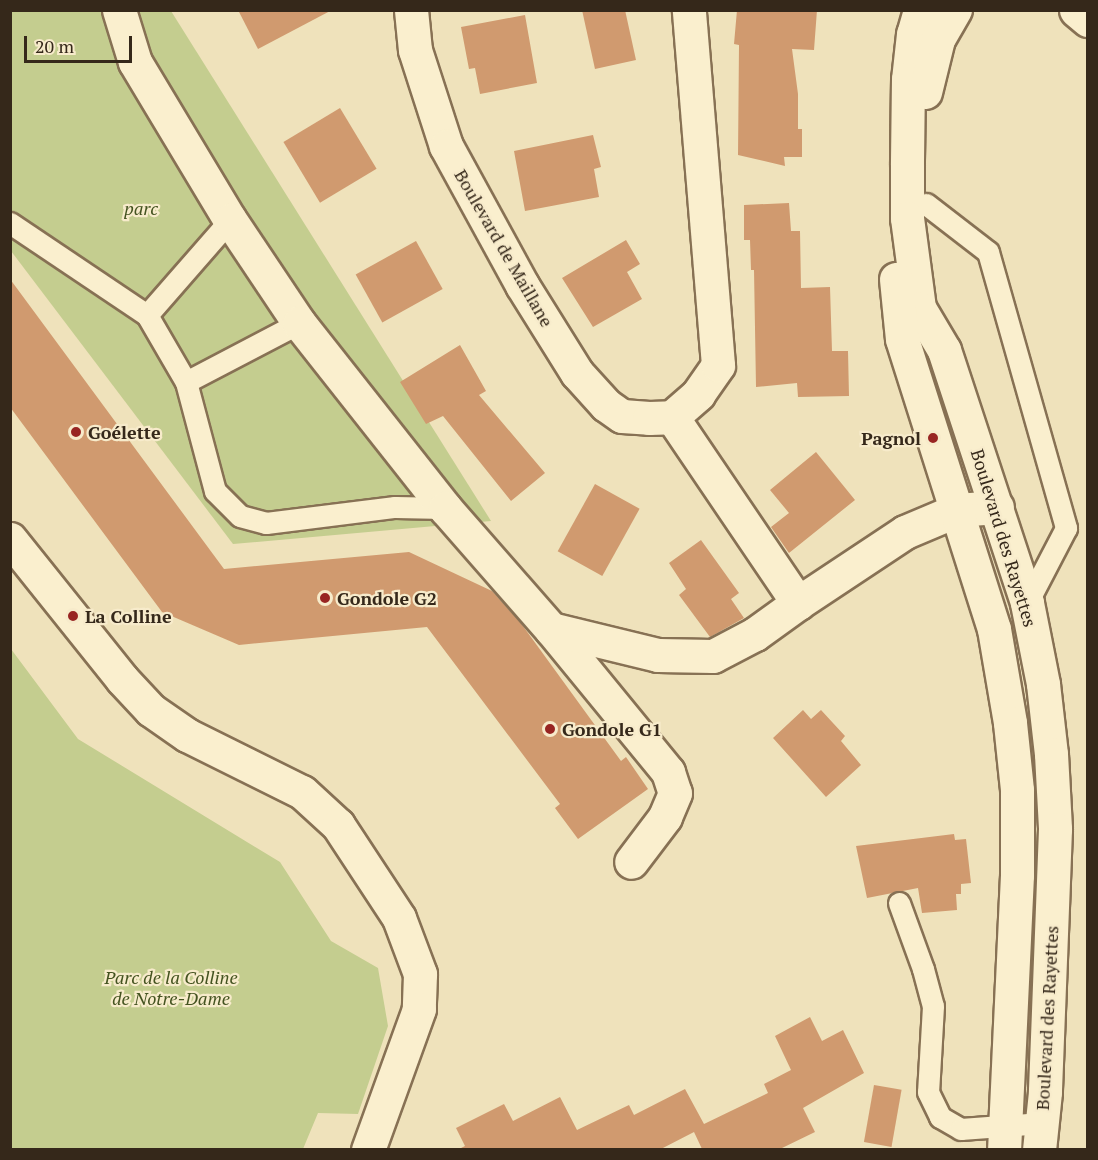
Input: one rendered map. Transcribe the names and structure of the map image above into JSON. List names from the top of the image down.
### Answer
{
  "streets": {
    "street": ["Boulevard de Maillane", "Boulevard des Rayettes"]
  },
  "parks": ["parc", "Parc de la Colline de Notre-Dame"],
  "places": [
    "Goélette",
    "Pagnol",
    "Gondole G2",
    "La Colline",
    "Gondole G1"
  ],
  "scale_bar": "20 m"
}
